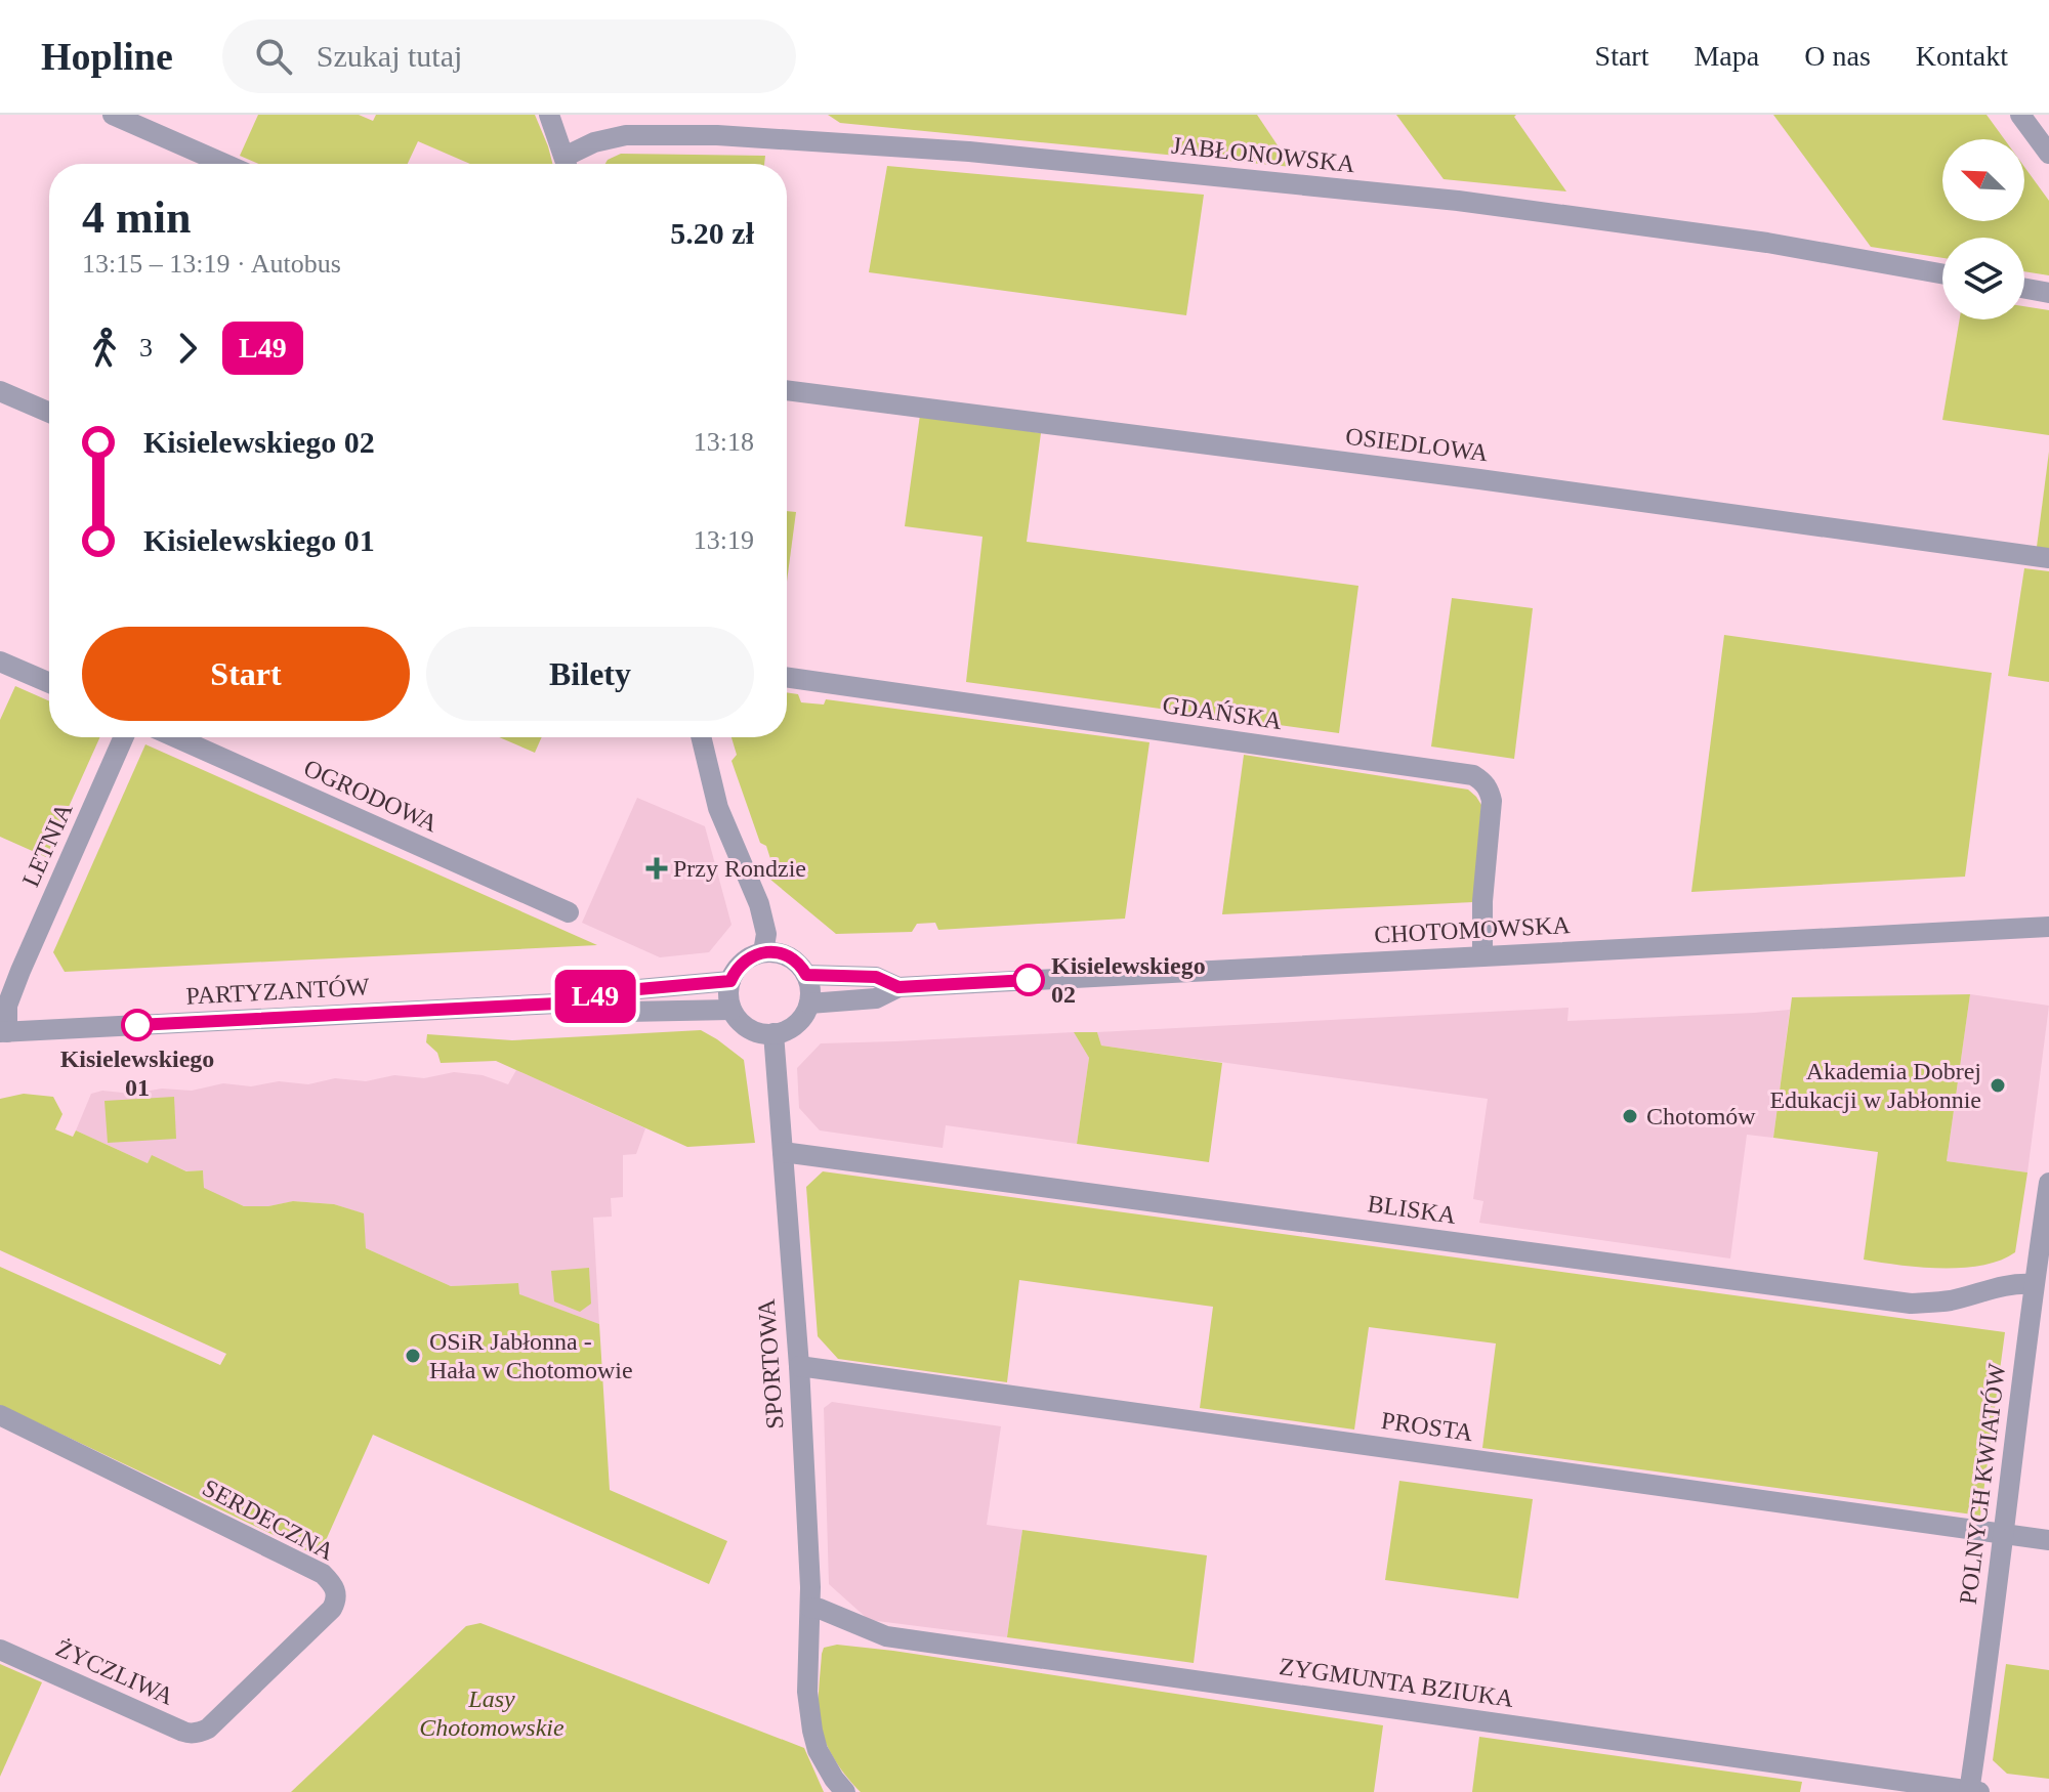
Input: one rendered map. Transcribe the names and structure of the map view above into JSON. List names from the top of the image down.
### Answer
{
  "streets": {
    "street": [
      "JABŁONOWSKA",
      "OSIEDLOWA",
      "GDAŃSKA",
      "OGRODOWA",
      "LETNIA",
      "CHOTOMOWSKA",
      "PARTYZANTÓW",
      "BLISKA",
      "SPORTOWA",
      "PROSTA",
      "POLNYCH KWIATÓW",
      "SERDECZNA",
      "ŻYCZLIWA",
      "ZYGMUNTA BZIUKA"
    ]
  },
  "crossings": [
    ["GDAŃSKA", "CHOTOMOWSKA"],
    ["LETNIA", "PARTYZANTÓW"],
    ["BLISKA", "SPORTOWA"],
    ["BLISKA", "POLNYCH KWIATÓW"],
    ["SPORTOWA", "PROSTA"],
    ["SPORTOWA", "ZYGMUNTA BZIUKA"],
    ["PROSTA", "POLNYCH KWIATÓW"],
    ["POLNYCH KWIATÓW", "ZYGMUNTA BZIUKA"],
    ["SERDECZNA", "ŻYCZLIWA"]
  ],
  "parks": ["Lasy Chotomowskie"],
  "places": {
    "health": ["Przy Rondzie"],
    "other": [
      "Kisielewskiego 02",
      "Kisielewskiego 01",
      "Akademia Dobrej Edukacji w Jabłonnie",
      "Chotomów",
      "OSiR Jabłonna - Hała w Chotomowie"
    ]
  },
  "lines": ["bus line L49"],
  "north": "top left",
  "page": {
    "header": "Hopline",
    "search": "Szukaj tutaj",
    "nav": [
      "Start",
      "Mapa",
      "O nas",
      "Kontakt"
    ],
    "on_map": "L49",
    "heading": ["4 min", "13:15 – 13:19 · Autobus", "5.20 zł"],
    "legs": ["3", "L49"],
    "list": [
      {
        "name": "Kisielewskiego 02",
        "value": "13:18"
      },
      {
        "name": "Kisielewskiego 01",
        "value": "13:19"
      }
    ],
    "buttons": ["Start", "Bilety"]
  }
}
